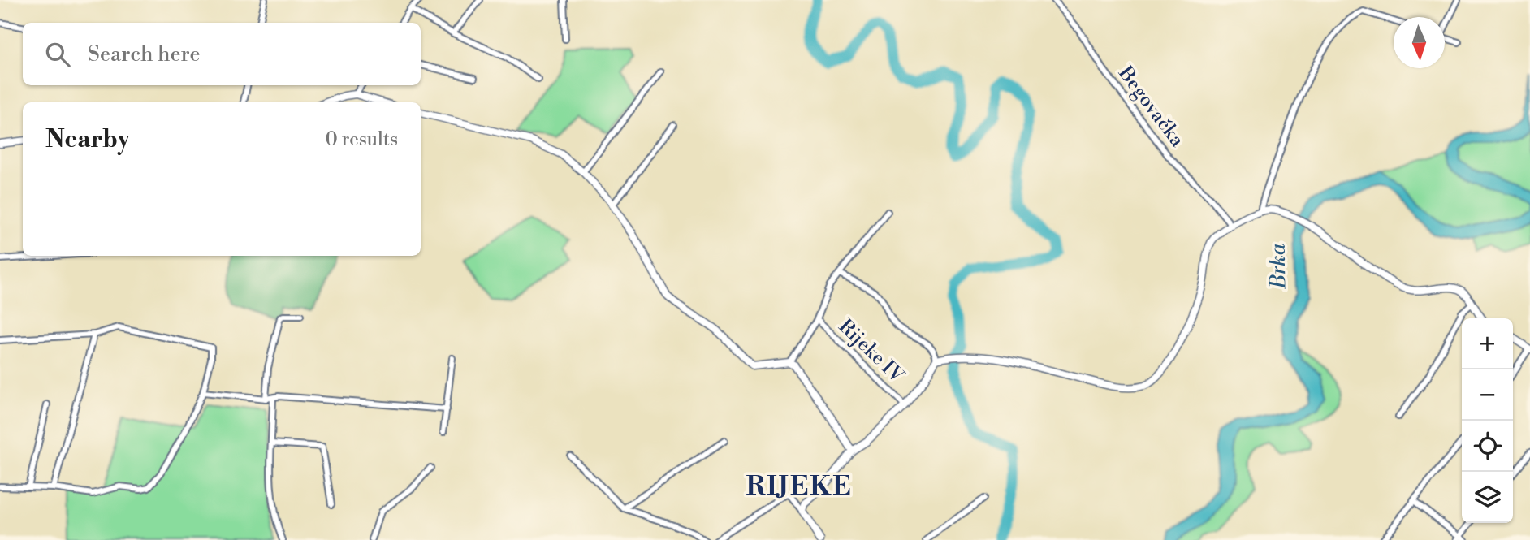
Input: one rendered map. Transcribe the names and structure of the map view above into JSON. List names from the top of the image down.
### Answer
{
  "streets": {
    "street": ["Begovačka", "Rijeke IV"]
  },
  "districts": ["RIJEKE"],
  "water": ["Brka"],
  "north": "bottom",
  "page": {
    "search": "Search here",
    "heading": ["Nearby", "0 results"],
    "map_buttons": ["+", "−"]
  }
}
